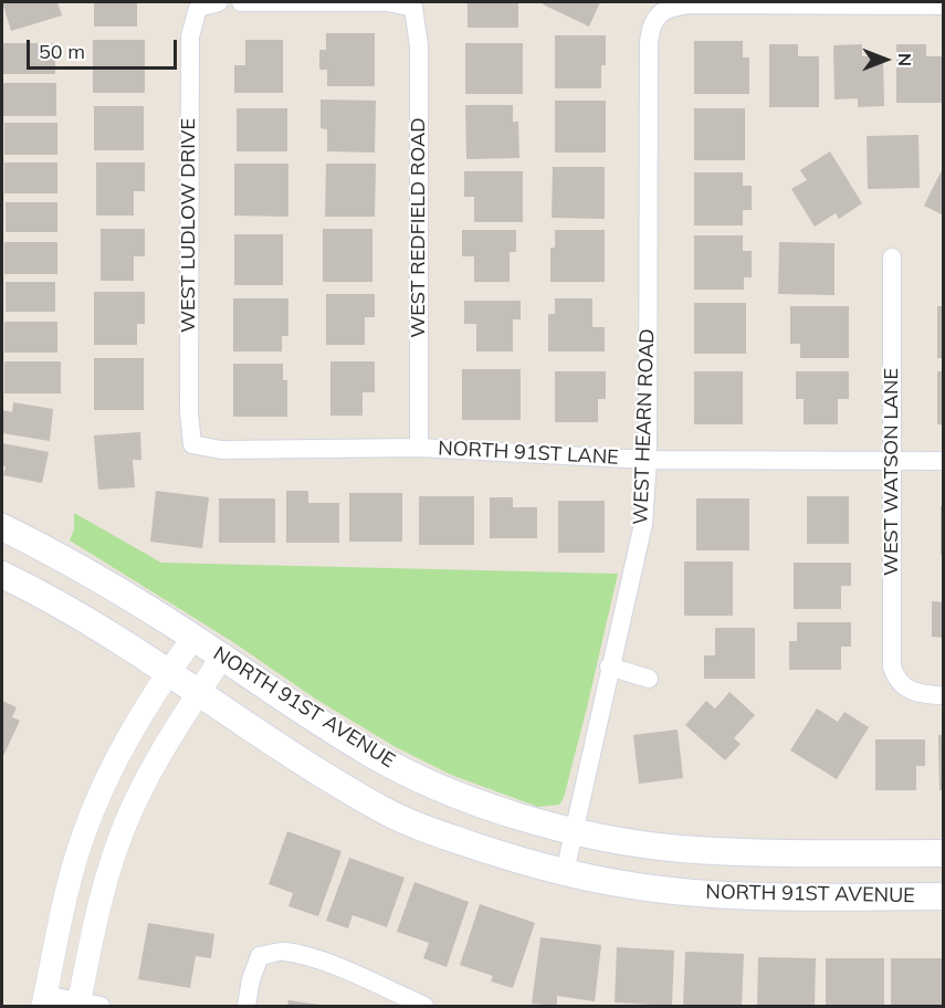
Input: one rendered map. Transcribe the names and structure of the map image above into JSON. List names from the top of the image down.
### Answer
{
  "streets": {
    "main road": ["NORTH 91ST AVENUE"],
    "street": [
      "WEST LUDLOW DRIVE",
      "WEST REDFIELD ROAD",
      "WEST HEARN ROAD",
      "NORTH 91ST LANE",
      "WEST WATSON LANE"
    ]
  },
  "crossings": [
    ["WEST LUDLOW DRIVE", "NORTH 91ST LANE"],
    ["WEST REDFIELD ROAD", "NORTH 91ST LANE"],
    ["WEST HEARN ROAD", "NORTH 91ST LANE"],
    ["WEST HEARN ROAD", "NORTH 91ST AVENUE"],
    ["NORTH 91ST LANE", "WEST WATSON LANE"]
  ],
  "scale_bar": "50 m",
  "north": "right"
}
